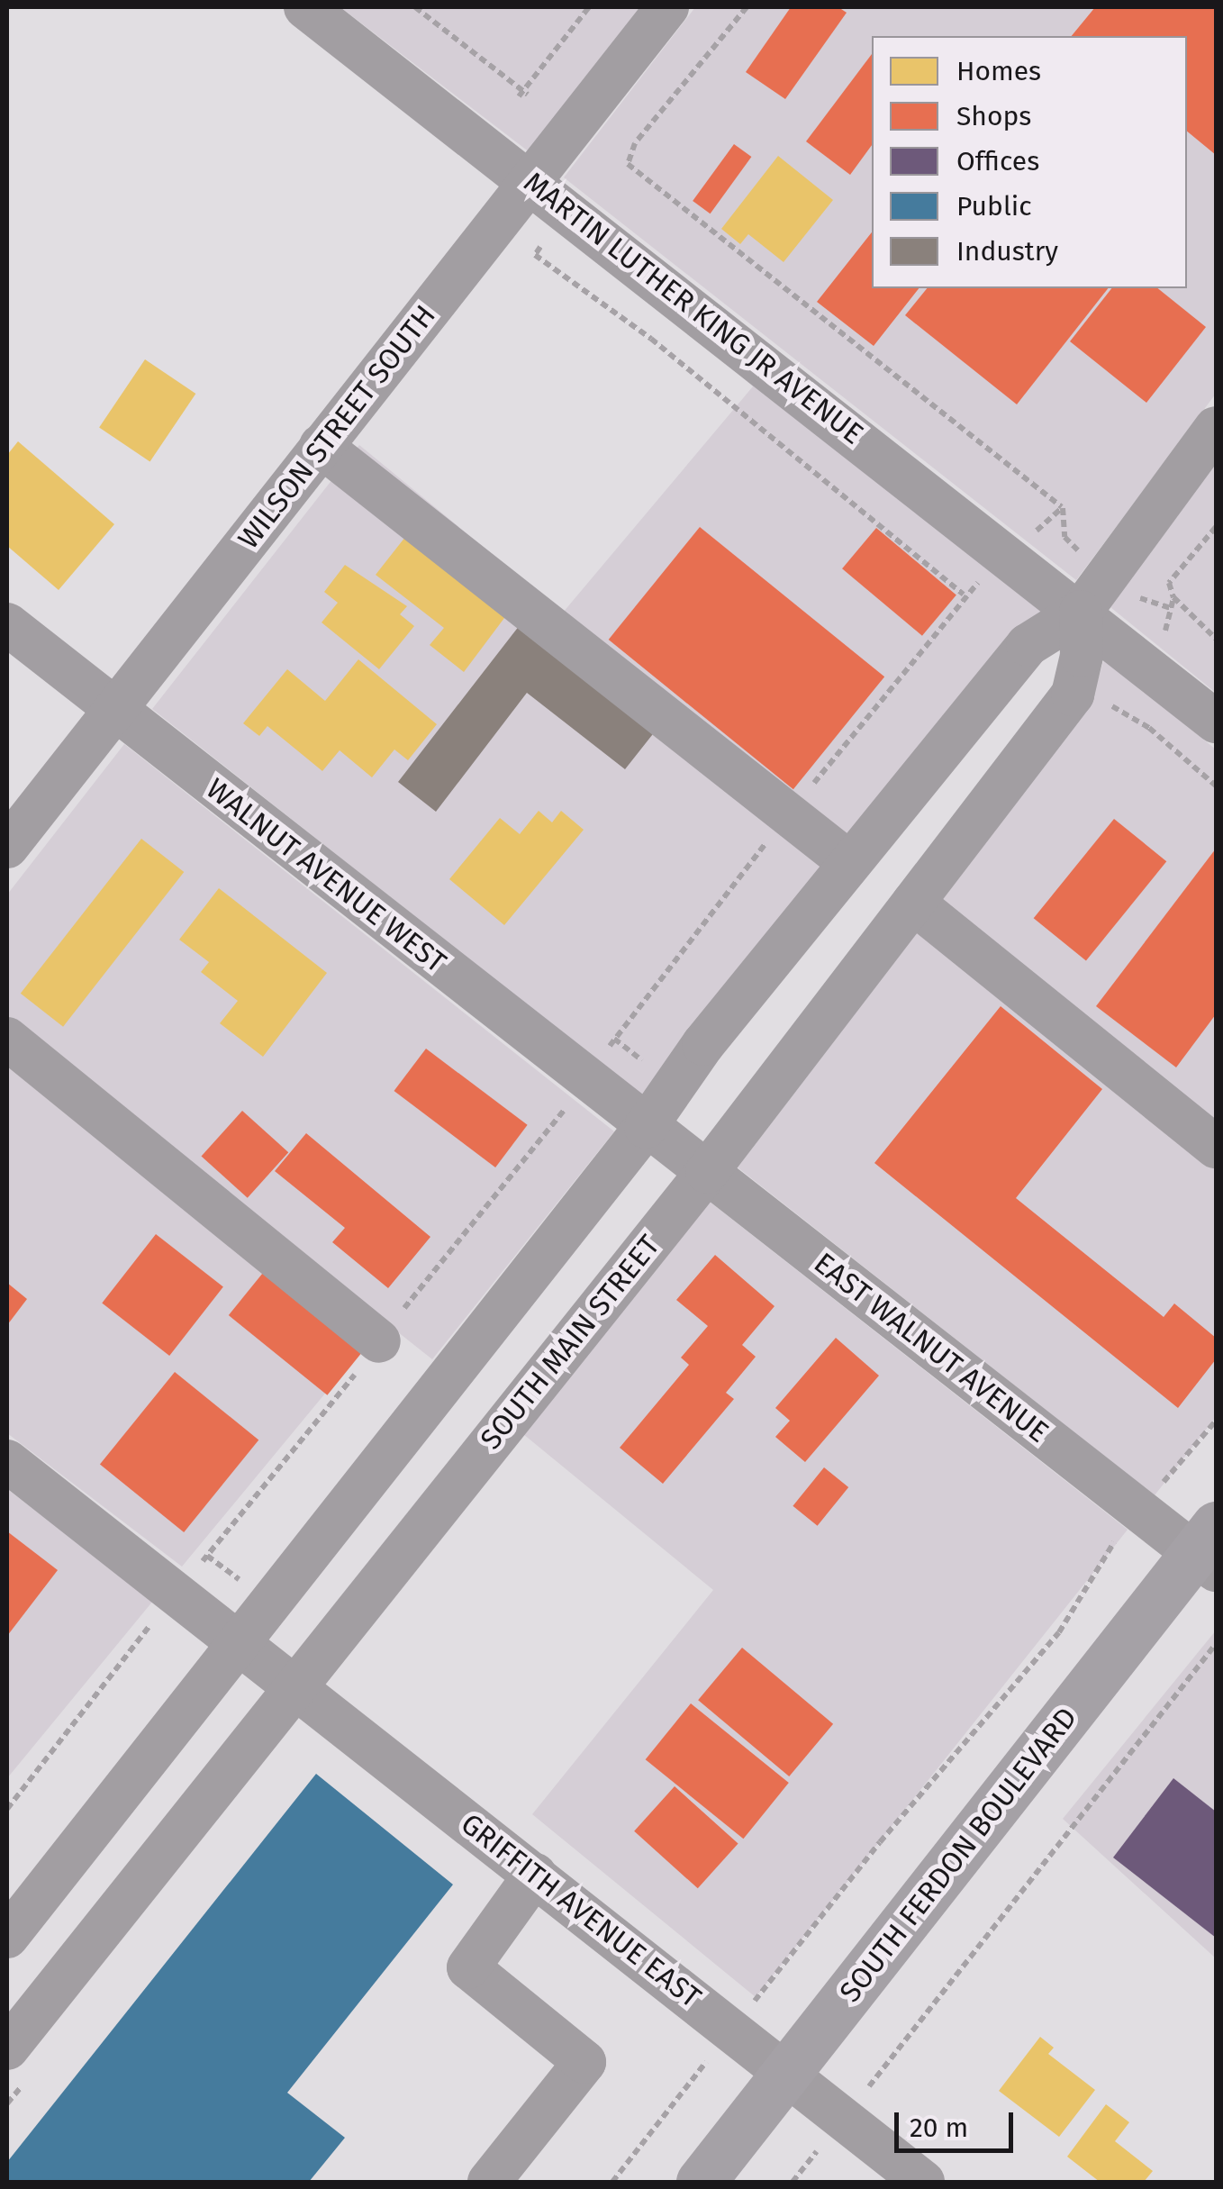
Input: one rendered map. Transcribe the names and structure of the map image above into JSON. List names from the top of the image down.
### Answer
{
  "streets": {
    "main road": ["SOUTH FERDON BOULEVARD"],
    "street": [
      "MARTIN LUTHER KING JR AVENUE",
      "WILSON STREET SOUTH",
      "WALNUT AVENUE WEST",
      "SOUTH MAIN STREET",
      "EAST WALNUT AVENUE",
      "GRIFFITH AVENUE EAST"
    ]
  },
  "crossings": [
    ["MARTIN LUTHER KING JR AVENUE", "WILSON STREET SOUTH"],
    ["MARTIN LUTHER KING JR AVENUE", "SOUTH MAIN STREET"],
    ["WILSON STREET SOUTH", "WALNUT AVENUE WEST"],
    ["WALNUT AVENUE WEST", "EAST WALNUT AVENUE"],
    ["SOUTH MAIN STREET", "EAST WALNUT AVENUE"],
    ["SOUTH MAIN STREET", "GRIFFITH AVENUE EAST"],
    ["EAST WALNUT AVENUE", "SOUTH FERDON BOULEVARD"],
    ["SOUTH FERDON BOULEVARD", "GRIFFITH AVENUE EAST"]
  ],
  "legend": [
    "Homes",
    "Shops",
    "Offices",
    "Public",
    "Industry"
  ],
  "scale_bar": "20 m"
}
